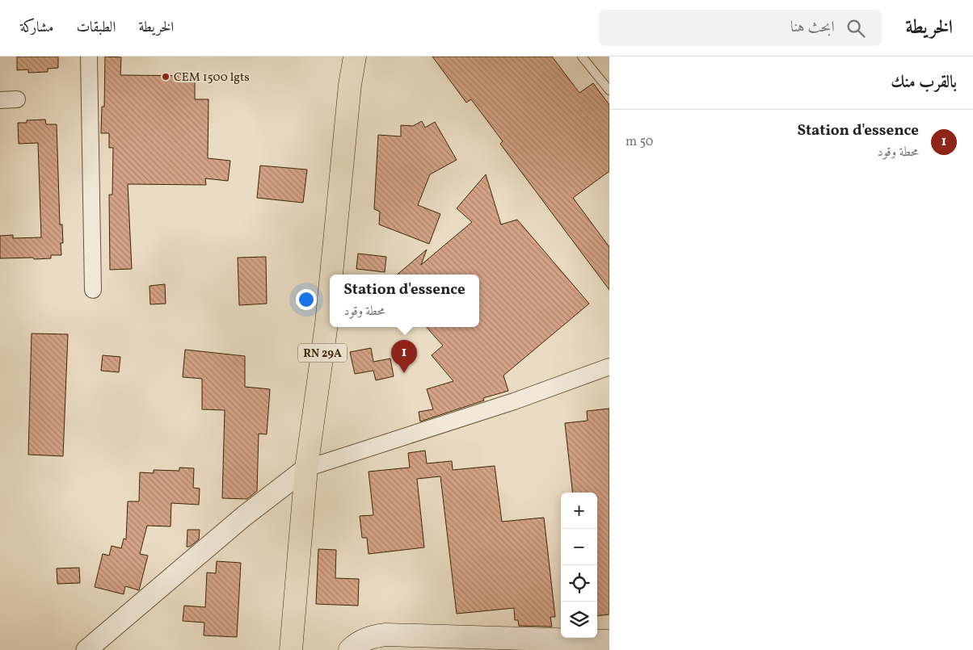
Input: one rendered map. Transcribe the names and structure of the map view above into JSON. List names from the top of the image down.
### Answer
{
  "streets": {
    "main road": ["RN 29A"]
  },
  "places": ["CEM 1500 lgts"],
  "page": {
    "header": "الخريطة",
    "search": "ابحث هنا",
    "nav": ["الخريطة", "الطبقات", "مشاركة"],
    "heading": "بالقرب منك",
    "list": [
      {
        "mark": "1",
        "name": "Station d'essence",
        "note": "محطة وقود",
        "value": "50 m"
      }
    ],
    "popup": ["Station d'essence", "محطة وقود"],
    "pins": "1",
    "map_buttons": ["+", "−"]
  }
}
